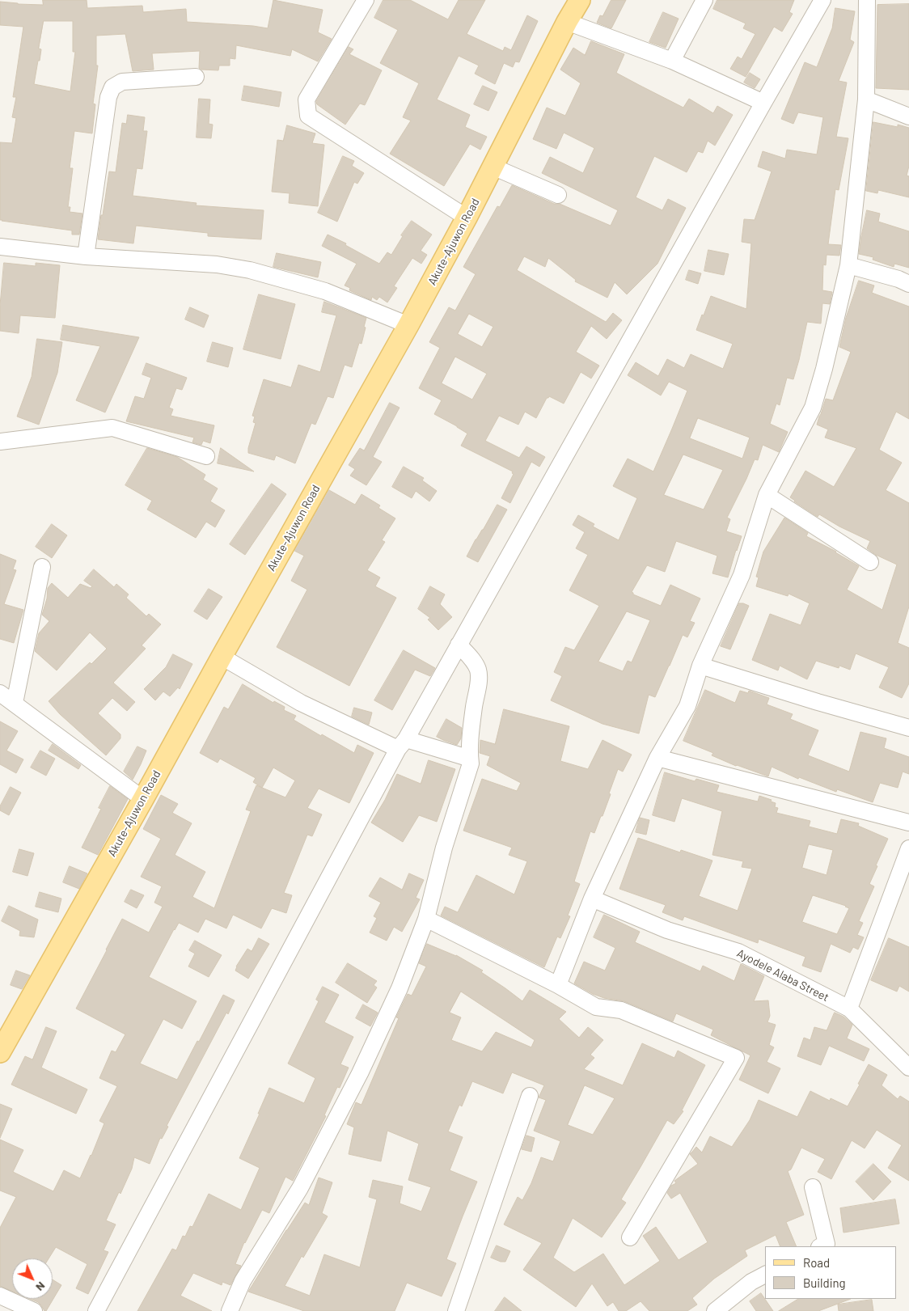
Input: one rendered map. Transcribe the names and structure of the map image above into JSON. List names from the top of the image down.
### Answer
{
  "streets": {
    "main road": ["Akute-Ajuwon Road"],
    "street": ["Ayodele Alaba Street"]
  },
  "legend": ["Road", "Building"],
  "north": "bottom right"
}
